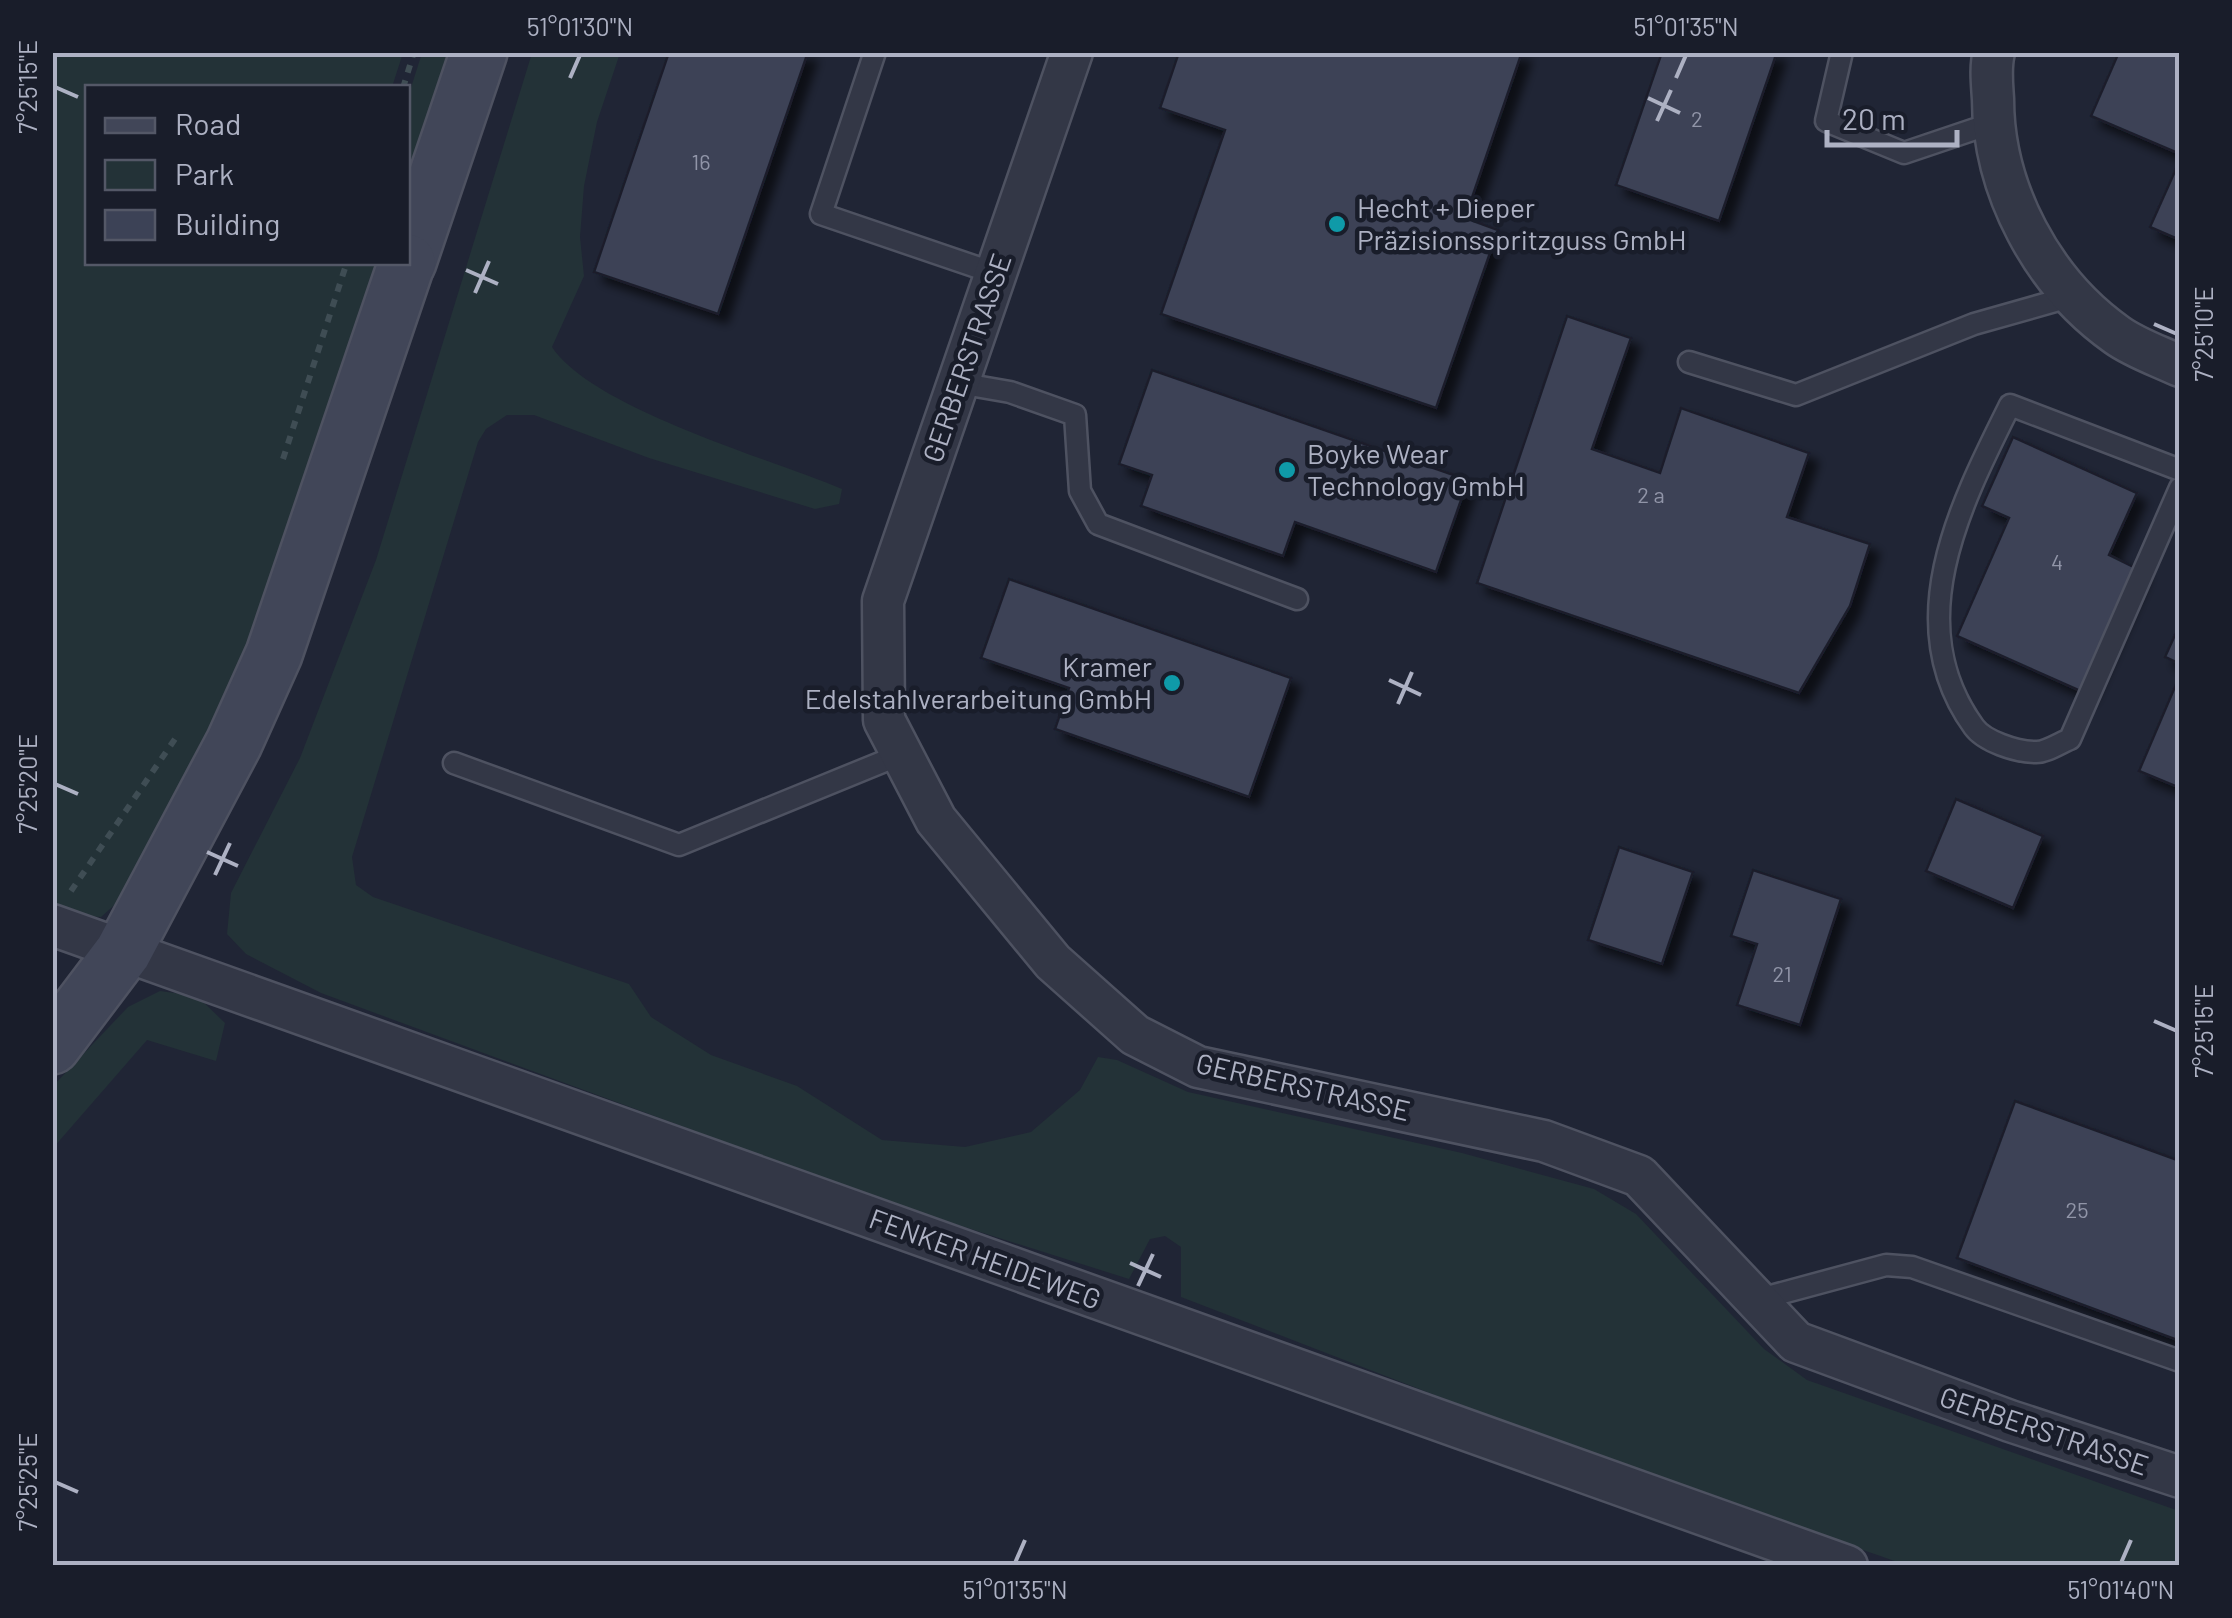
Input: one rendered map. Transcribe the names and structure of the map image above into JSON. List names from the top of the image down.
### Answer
{
  "streets": {
    "street": ["GERBERSTRASSE", "FENKER HEIDEWEG"]
  },
  "places": ["Hecht + Dieper Präzisionsspritzguss GmbH", "Boyke Wear Technology GmbH", "Kramer Edelstahlverarbeitung GmbH"],
  "house_numbers": [
    "2",
    "16",
    "2 a",
    "4",
    "21",
    "25"
  ],
  "legend": ["Road", "Park", "Building"],
  "scale_bar": "20 m",
  "coordinates": [
    "51°01'30\"N",
    "51°01'35\"N",
    "7°25'15\"E",
    "7°25'10\"E",
    "7°25'20\"E",
    "7°25'25\"E",
    "51°01'40\"N"
  ]
}
